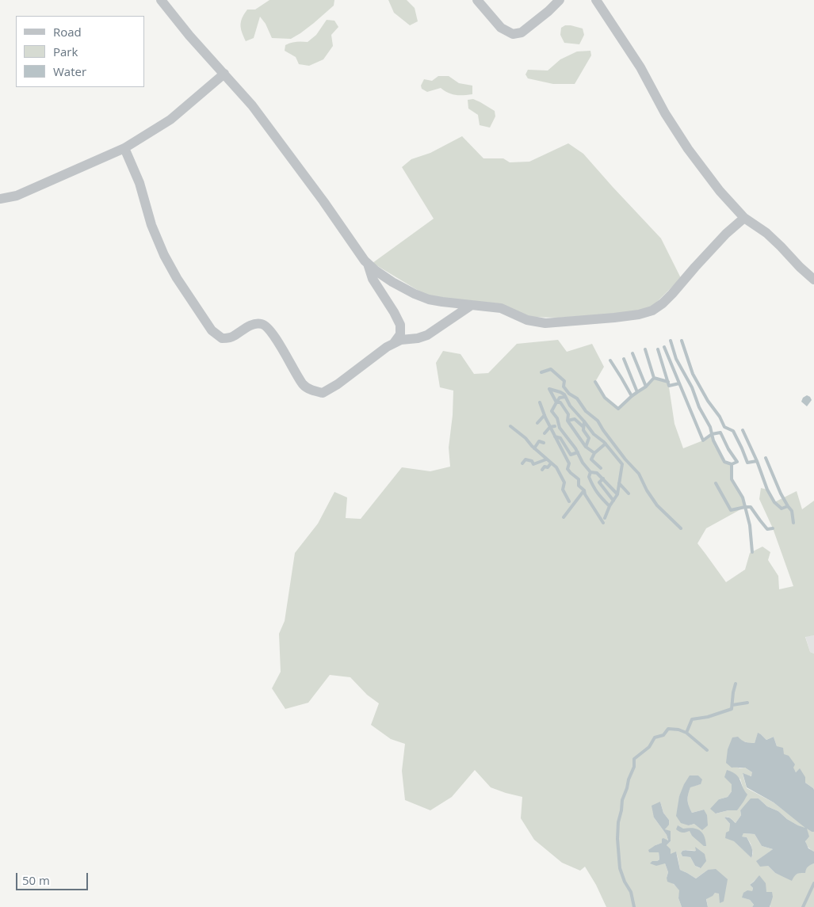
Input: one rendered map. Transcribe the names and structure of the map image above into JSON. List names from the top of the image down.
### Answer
{
  "legend": ["Road", "Park", "Water"],
  "scale_bar": "50 m"
}
